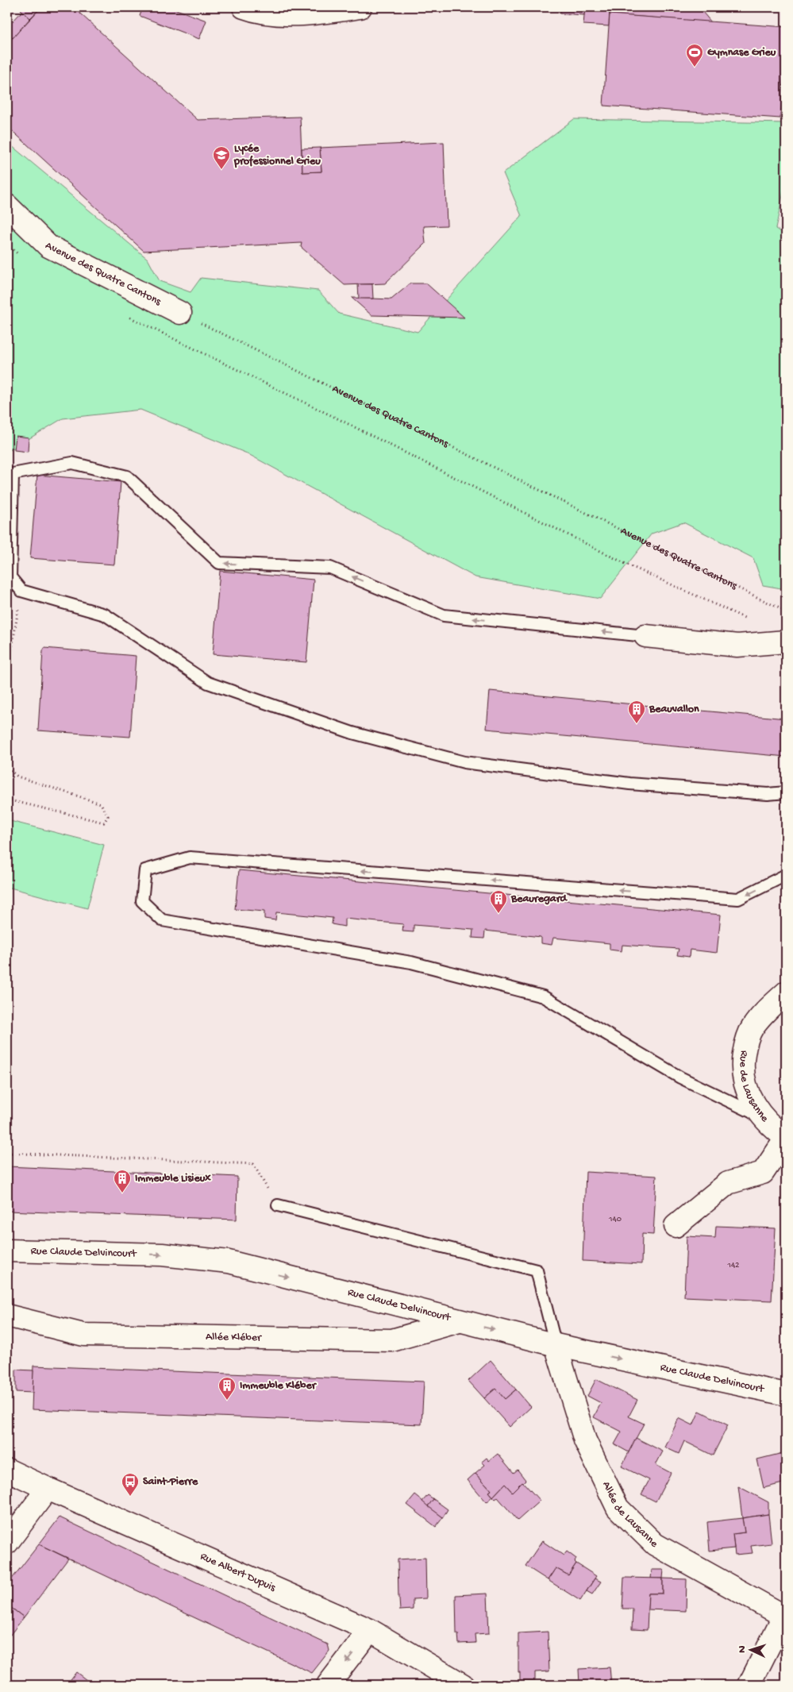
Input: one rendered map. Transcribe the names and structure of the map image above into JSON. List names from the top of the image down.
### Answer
{
  "streets": {
    "street": [
      "Avenue des Quatre Cantons",
      "Rue de Lausanne",
      "Rue Claude Delvincourt",
      "Allée Kléber",
      "Allée de Lausanne",
      "Rue Albert Dupuis"
    ]
  },
  "crossings": [
    ["Rue Claude Delvincourt", "Allée Kléber"],
    ["Rue Claude Delvincourt", "Allée de Lausanne"]
  ],
  "one_way": ["Rue Claude Delvincourt"],
  "places": {
    "sports": ["Gymnase Grieu"],
    "school or university": ["Lycée professionnel Grieu"],
    "building": [
      "Beauvallon",
      "Beauregard",
      "Immeuble Lisieux",
      "Immeuble Kléber"
    ],
    "bus stop": ["Saint-Pierre"]
  },
  "house_numbers": ["140", "142"],
  "north": "left"
}
